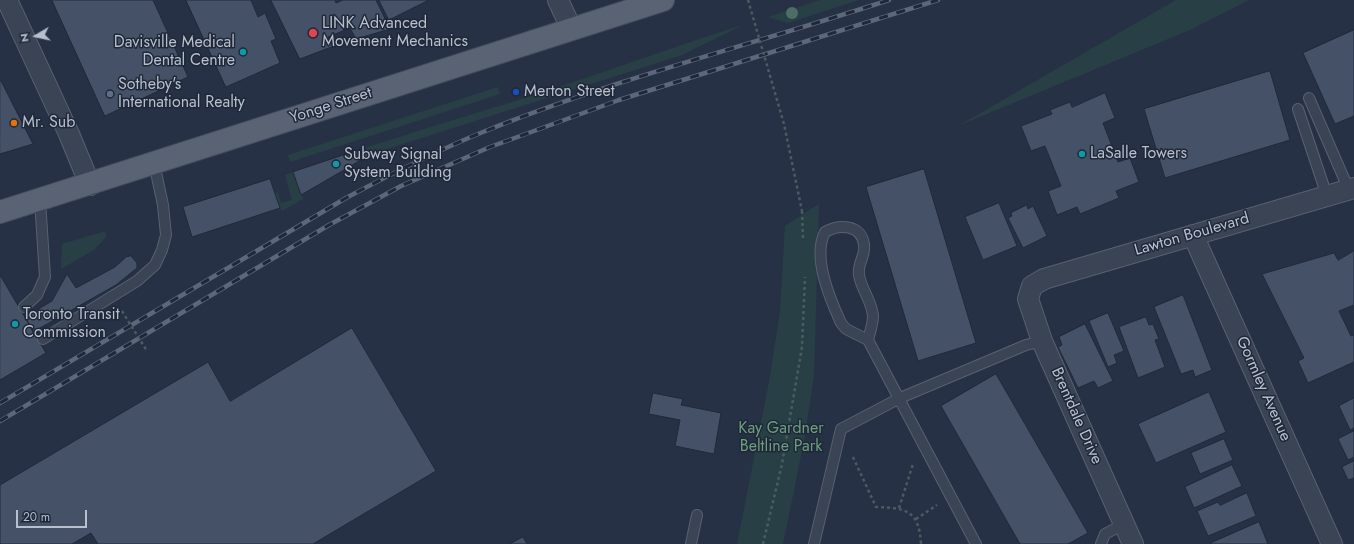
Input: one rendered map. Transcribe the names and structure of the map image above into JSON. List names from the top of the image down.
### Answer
{
  "streets": {
    "main road": ["Yonge Street"],
    "street": ["Lawton Boulevard", "Gormley Avenue", "Brentdale Drive"]
  },
  "crossings": [
    ["Lawton Boulevard", "Gormley Avenue"],
    ["Lawton Boulevard", "Brentdale Drive"]
  ],
  "parks": ["Kay Gardner Beltline Park"],
  "places": [
    "LINK Advanced Movement Mechanics",
    "Davisville Medical Dental Centre",
    "Merton Street",
    "Sotheby's International Realty",
    "Mr. Sub",
    "LaSalle Towers",
    "Subway Signal System Building",
    "Toronto Transit Commission"
  ],
  "scale_bar": "20 m",
  "north": "left"
}
